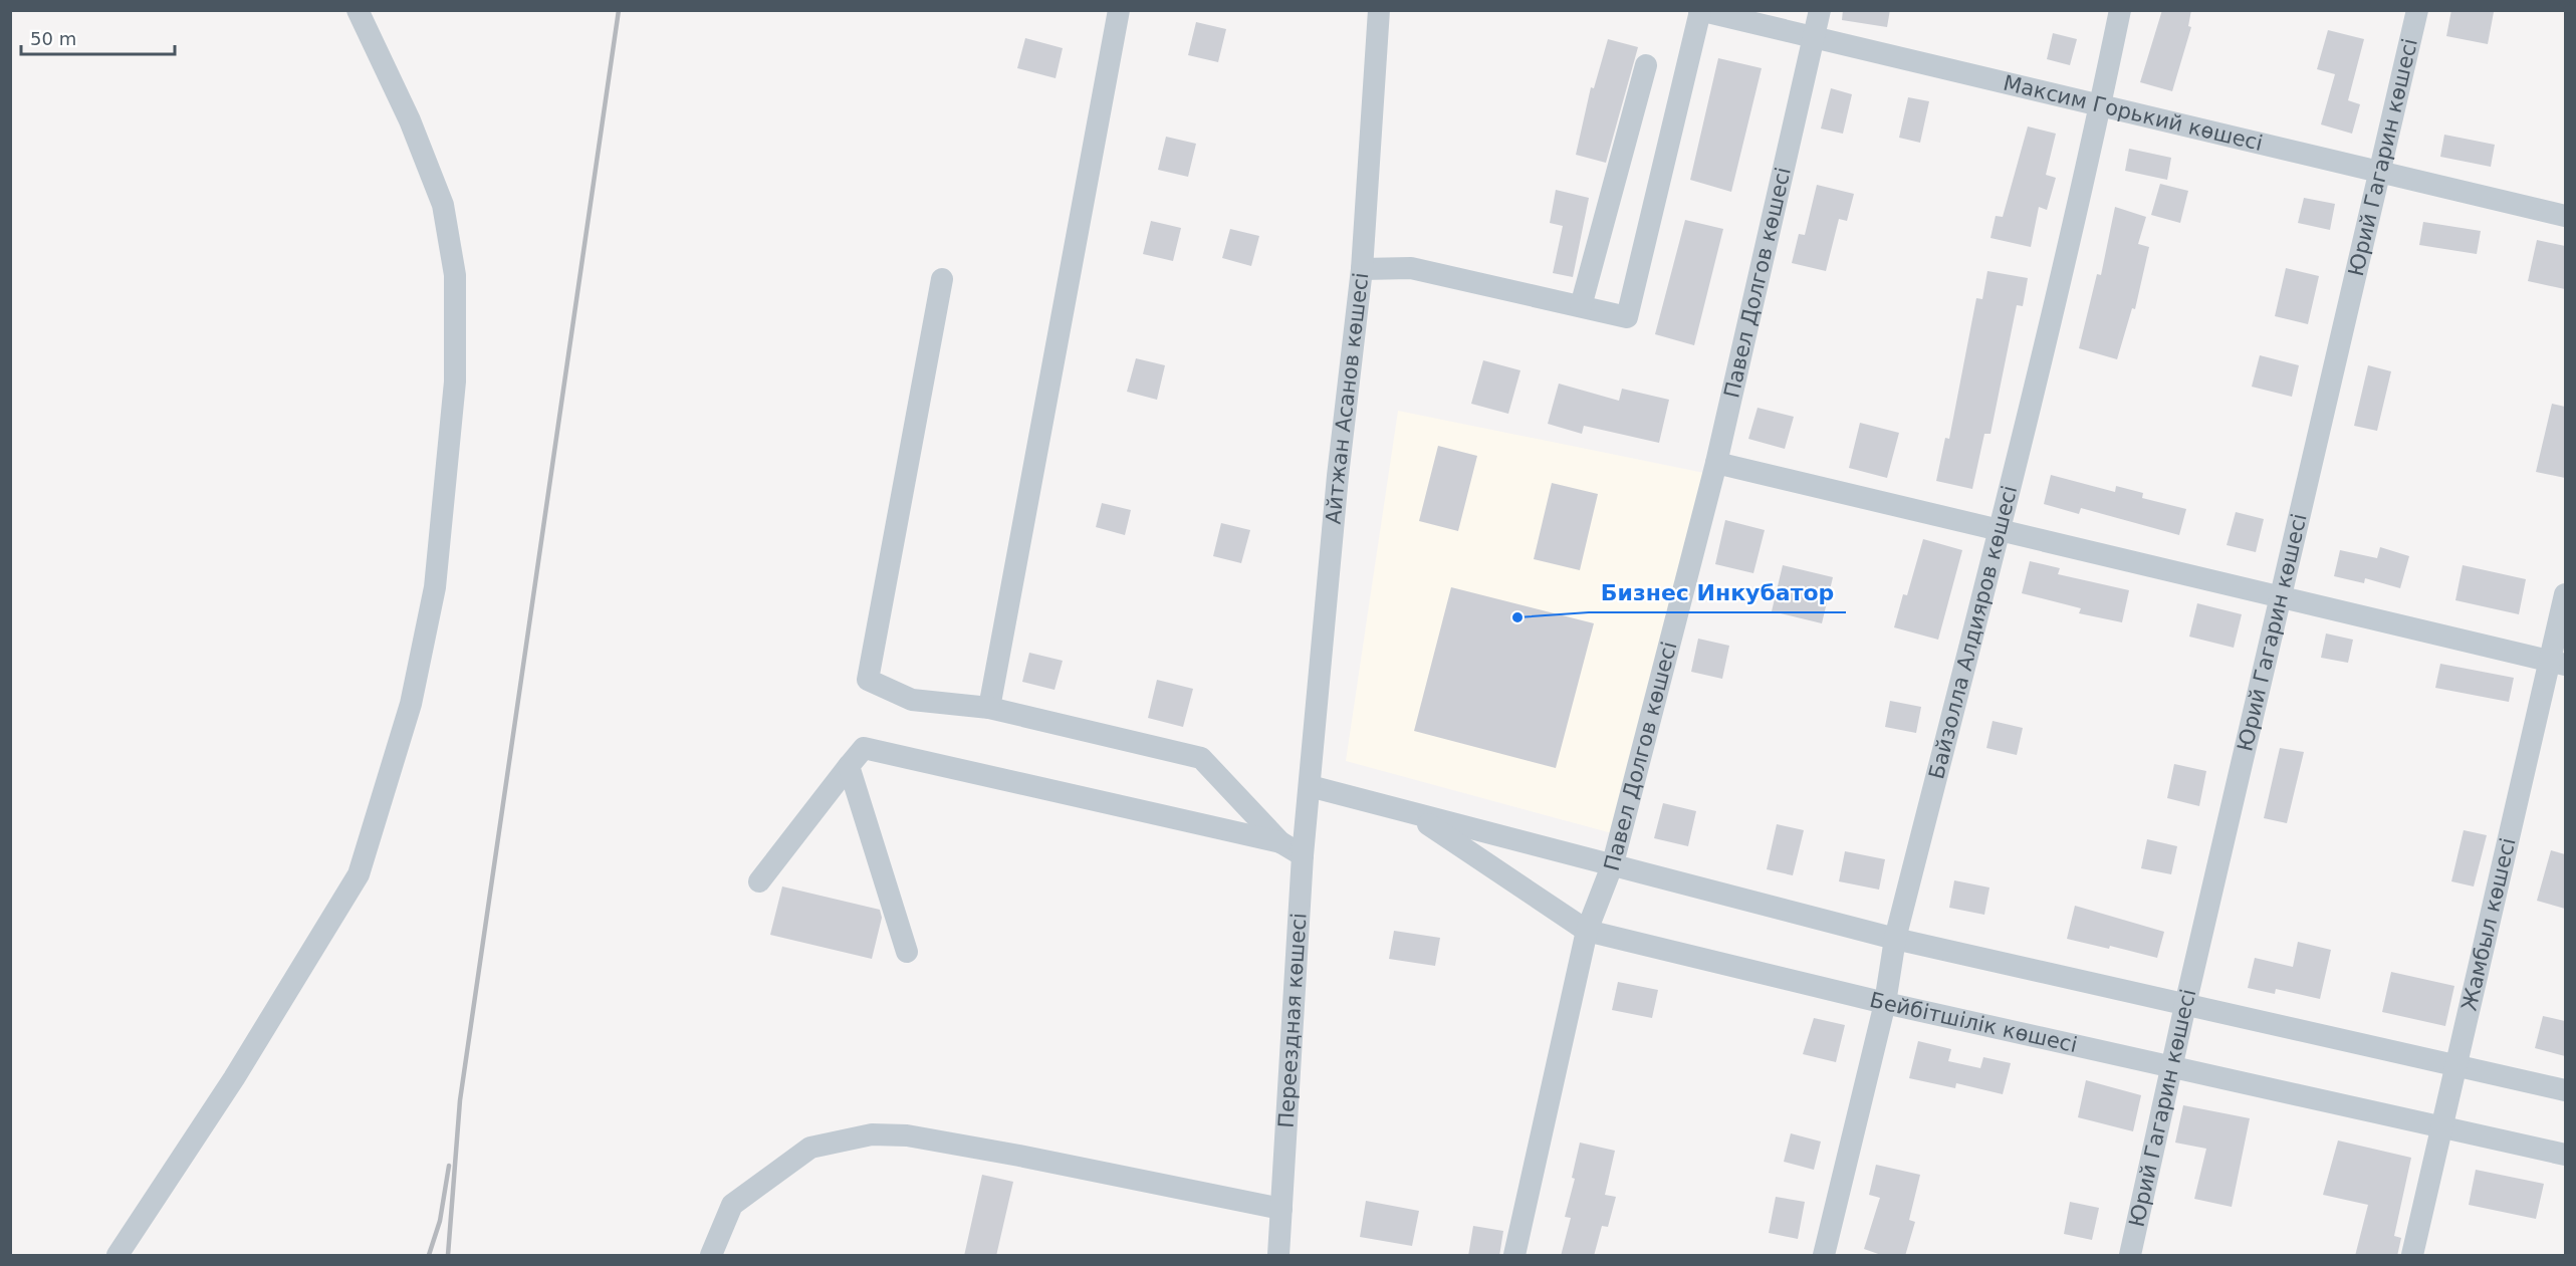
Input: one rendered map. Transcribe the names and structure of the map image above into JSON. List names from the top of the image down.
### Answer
{
  "streets": {
    "street": [
      "Максим Горький көшесі",
      "Юрий Гагарин көшесі",
      "Павел Долгов көшесі",
      "Айтжан Асанов көшесі",
      "Байзолла Алдияров көшесі",
      "Жамбыл көшесі",
      "Переездная көшесі",
      "Бейбітшілік көшесі"
    ]
  },
  "crossings": [
    ["Максим Горький көшесі", "Юрий Гагарин көшесі"],
    ["Максим Горький көшесі", "Павел Долгов көшесі"],
    ["Максим Горький көшесі", "Байзолла Алдияров көшесі"],
    ["Юрий Гагарин көшесі", "Бейбітшілік көшесі"],
    ["Павел Долгов көшесі", "Бейбітшілік көшесі"],
    ["Айтжан Асанов көшесі", "Переездная көшесі"],
    ["Айтжан Асанов көшесі", "Бейбітшілік көшесі"],
    ["Байзолла Алдияров көшесі", "Бейбітшілік көшесі"],
    ["Жамбыл көшесі", "Бейбітшілік көшесі"],
    ["Переездная көшесі", "Бейбітшілік көшесі"]
  ],
  "places": ["Бизнес Инкубатор"],
  "scale_bar": "50 m"
}
